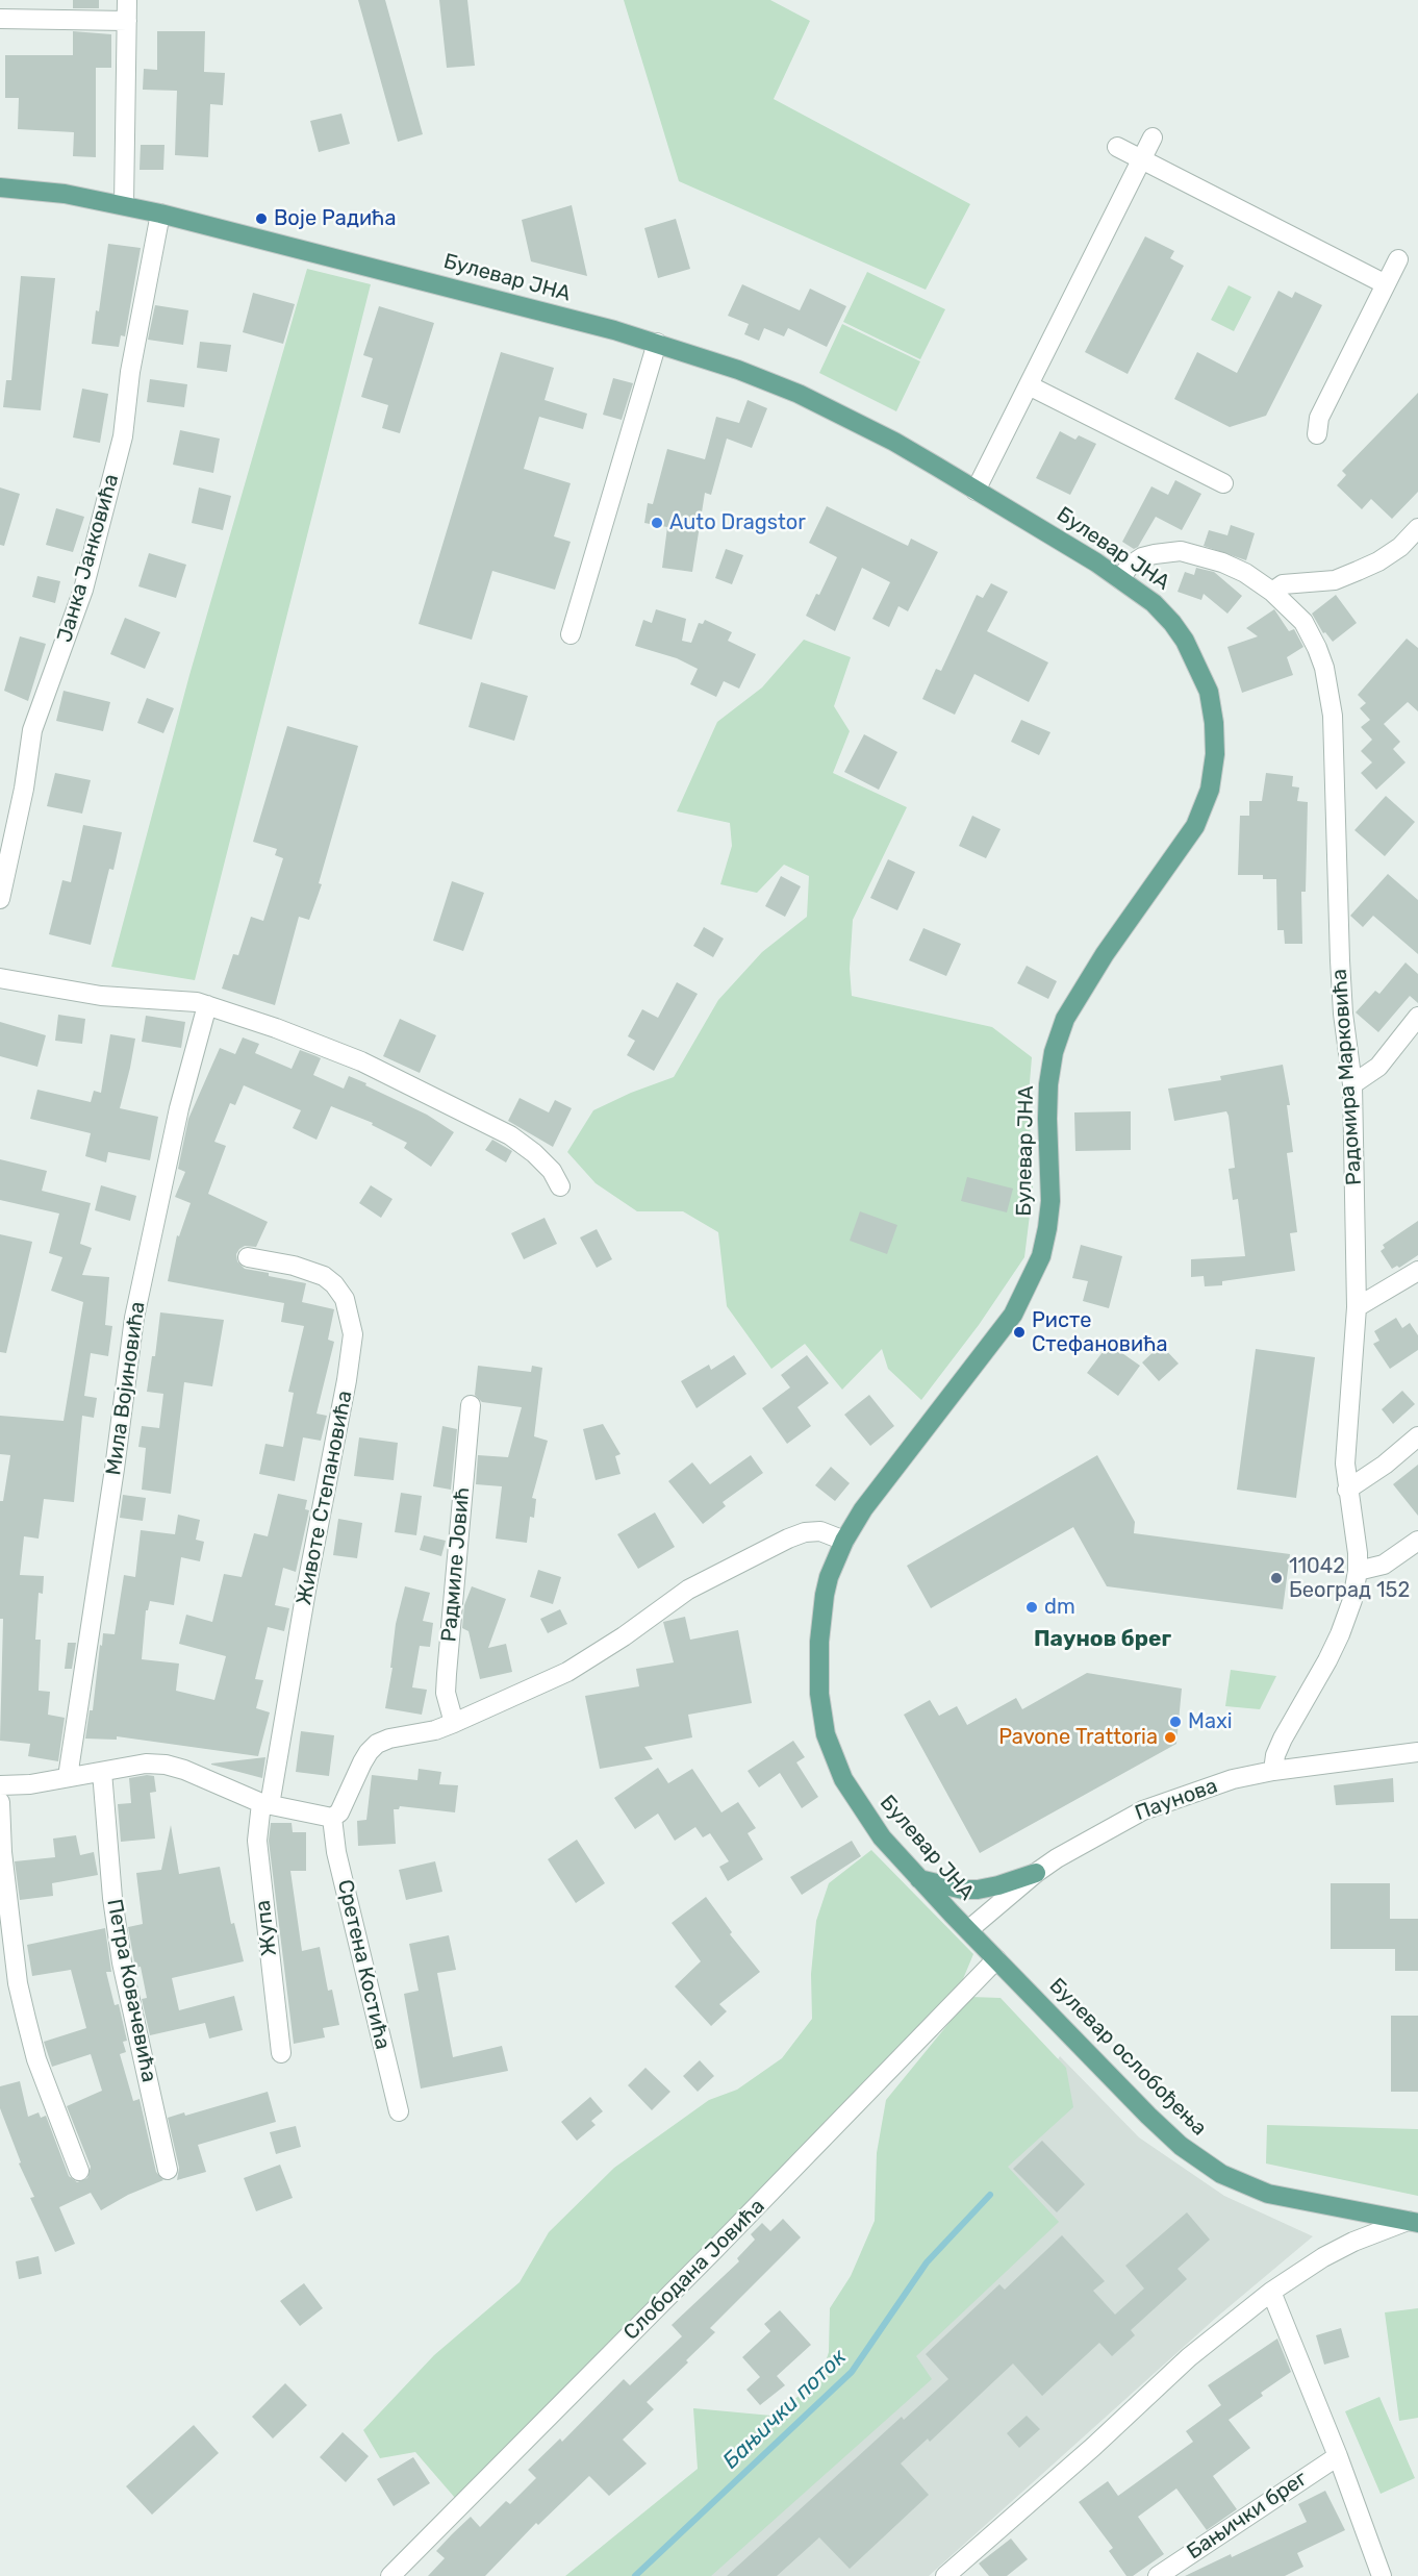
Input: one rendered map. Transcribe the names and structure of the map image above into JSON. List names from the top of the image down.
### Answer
{
  "streets": {
    "main road": ["Булевар ЈНА", "Булевар ослобођења"],
    "street": [
      "Јанка Јанковића",
      "Радомира Марковића",
      "Мила Војиновића",
      "Животе Степановића",
      "Радмиле Јовић",
      "Паунова",
      "Жупа",
      "Сретена Костића",
      "Петра Ковачевића",
      "Слободана Јовића",
      "Бањички брег"
    ]
  },
  "crossings": [
    ["Булевар ЈНА", "Јанка Јанковића"],
    ["Булевар ЈНА", "Радомира Марковића"],
    ["Булевар ЈНА", "Паунова"],
    ["Булевар ЈНА", "Булевар ослобођења"],
    ["Радомира Марковића", "Паунова"],
    ["Животе Степановића", "Жупа"],
    ["Паунова", "Булевар ослобођења"],
    ["Булевар ослобођења", "Слободана Јовића"]
  ],
  "districts": ["Паунов брег"],
  "water": ["Бањички поток"],
  "places": [
    "Воје Радића",
    "Auto Dragstor",
    "Ристе Стефановића",
    "11042 Београд 152",
    "dm",
    "Maxi",
    "Pavone Trattoria"
  ]
}
